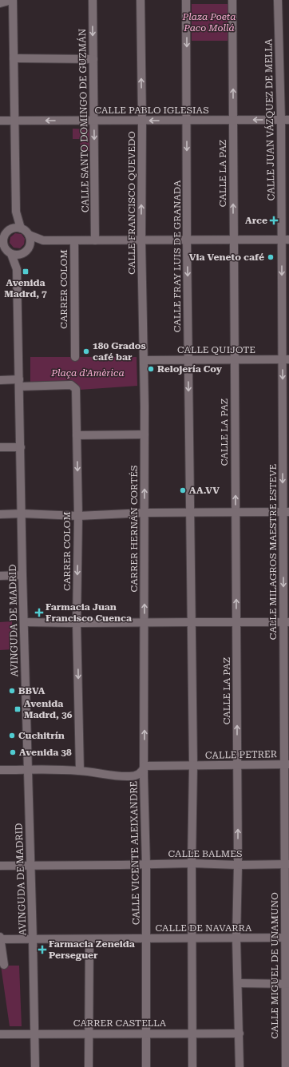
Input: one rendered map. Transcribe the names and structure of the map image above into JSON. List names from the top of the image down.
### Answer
{
  "streets": {
    "street": [
      "CALLE PABLO IGLESIAS",
      "CALLE JUAN VÁZQUEZ DE MELLA",
      "CALLE SANTO DOMINGO DE GUZMÁN",
      "CALLE LA PAZ",
      "CALLE FRANCISCO QUEVEDO",
      "CALLE FRAY LUIS DE GRANADA",
      "CARRER COLOM",
      "CALLE QUIJOTE",
      "CARRER HERNÁN CORTÉS",
      "CALLE MILAGROS MAESTRE ESTEVE",
      "AVINGUDA DE MADRID",
      "CALLE PETRER",
      "CALLE VICENTE ALEIXANDRE",
      "CALLE BALMES",
      "CALLE DE NAVARRA",
      "CALLE MIGUEL DE UNAMUNO",
      "CARRER CASTELLA"
    ]
  },
  "crossings": [
    ["CALLE PABLO IGLESIAS", "CALLE JUAN VÁZQUEZ DE MELLA"],
    ["CALLE PABLO IGLESIAS", "CALLE SANTO DOMINGO DE GUZMÁN"],
    ["CALLE PABLO IGLESIAS", "CALLE LA PAZ"],
    ["CALLE PABLO IGLESIAS", "CALLE FRANCISCO QUEVEDO"],
    ["CALLE PABLO IGLESIAS", "CALLE FRAY LUIS DE GRANADA"],
    ["CALLE JUAN VÁZQUEZ DE MELLA", "CALLE MILAGROS MAESTRE ESTEVE"],
    ["CALLE LA PAZ", "CALLE QUIJOTE"],
    ["CALLE LA PAZ", "CALLE PETRER"],
    ["CALLE LA PAZ", "CALLE BALMES"],
    ["CALLE LA PAZ", "CALLE DE NAVARRA"],
    ["CALLE LA PAZ", "CARRER CASTELLA"],
    ["CALLE FRANCISCO QUEVEDO", "CALLE QUIJOTE"],
    ["CALLE FRANCISCO QUEVEDO", "CARRER HERNÁN CORTÉS"],
    ["CALLE FRAY LUIS DE GRANADA", "CALLE QUIJOTE"],
    ["CALLE FRAY LUIS DE GRANADA", "CALLE PETRER"],
    ["CALLE FRAY LUIS DE GRANADA", "CALLE BALMES"],
    ["CALLE FRAY LUIS DE GRANADA", "CALLE DE NAVARRA"],
    ["CALLE FRAY LUIS DE GRANADA", "CARRER CASTELLA"],
    ["CARRER COLOM", "AVINGUDA DE MADRID"],
    ["CALLE QUIJOTE", "CALLE MILAGROS MAESTRE ESTEVE"],
    ["CARRER HERNÁN CORTÉS", "CALLE PETRER"],
    ["CARRER HERNÁN CORTÉS", "CALLE VICENTE ALEIXANDRE"],
    ["CALLE MILAGROS MAESTRE ESTEVE", "CALLE PETRER"],
    ["CALLE MILAGROS MAESTRE ESTEVE", "CALLE BALMES"],
    ["CALLE MILAGROS MAESTRE ESTEVE", "CALLE MIGUEL DE UNAMUNO"],
    ["AVINGUDA DE MADRID", "CALLE BALMES"],
    ["AVINGUDA DE MADRID", "CALLE DE NAVARRA"],
    ["AVINGUDA DE MADRID", "CARRER CASTELLA"],
    ["CALLE PETRER", "CALLE VICENTE ALEIXANDRE"],
    ["CALLE VICENTE ALEIXANDRE", "CALLE BALMES"],
    ["CALLE VICENTE ALEIXANDRE", "CALLE DE NAVARRA"],
    ["CALLE VICENTE ALEIXANDRE", "CARRER CASTELLA"],
    ["CALLE BALMES", "CALLE MIGUEL DE UNAMUNO"],
    ["CALLE DE NAVARRA", "CALLE MIGUEL DE UNAMUNO"]
  ],
  "one_way": [
    "CALLE SANTO DOMINGO DE GUZMÁN",
    "CALLE LA PAZ",
    "CALLE FRANCISCO QUEVEDO",
    "CALLE FRAY LUIS DE GRANADA",
    "CARRER COLOM",
    "CARRER HERNÁN CORTÉS",
    "CALLE MILAGROS MAESTRE ESTEVE"
  ],
  "parks": ["Plaza Poeta Paco Mollá", "Plaça d'Amèrica"],
  "places": {
    "health": ["Arce", "Farmacia Juan Francisco Cuenca", "Farmacia Zeneida Perseguer"],
    "other": [
      "Via Veneto café",
      "180 Grados café bar",
      "Relojería Coy",
      "AA.VV",
      "BBVA",
      "Cuchitrín",
      "Avenida 38"
    ],
    "transit": ["Avenida Madrd, 7", "Avenida Madrd, 36"]
  }
}
